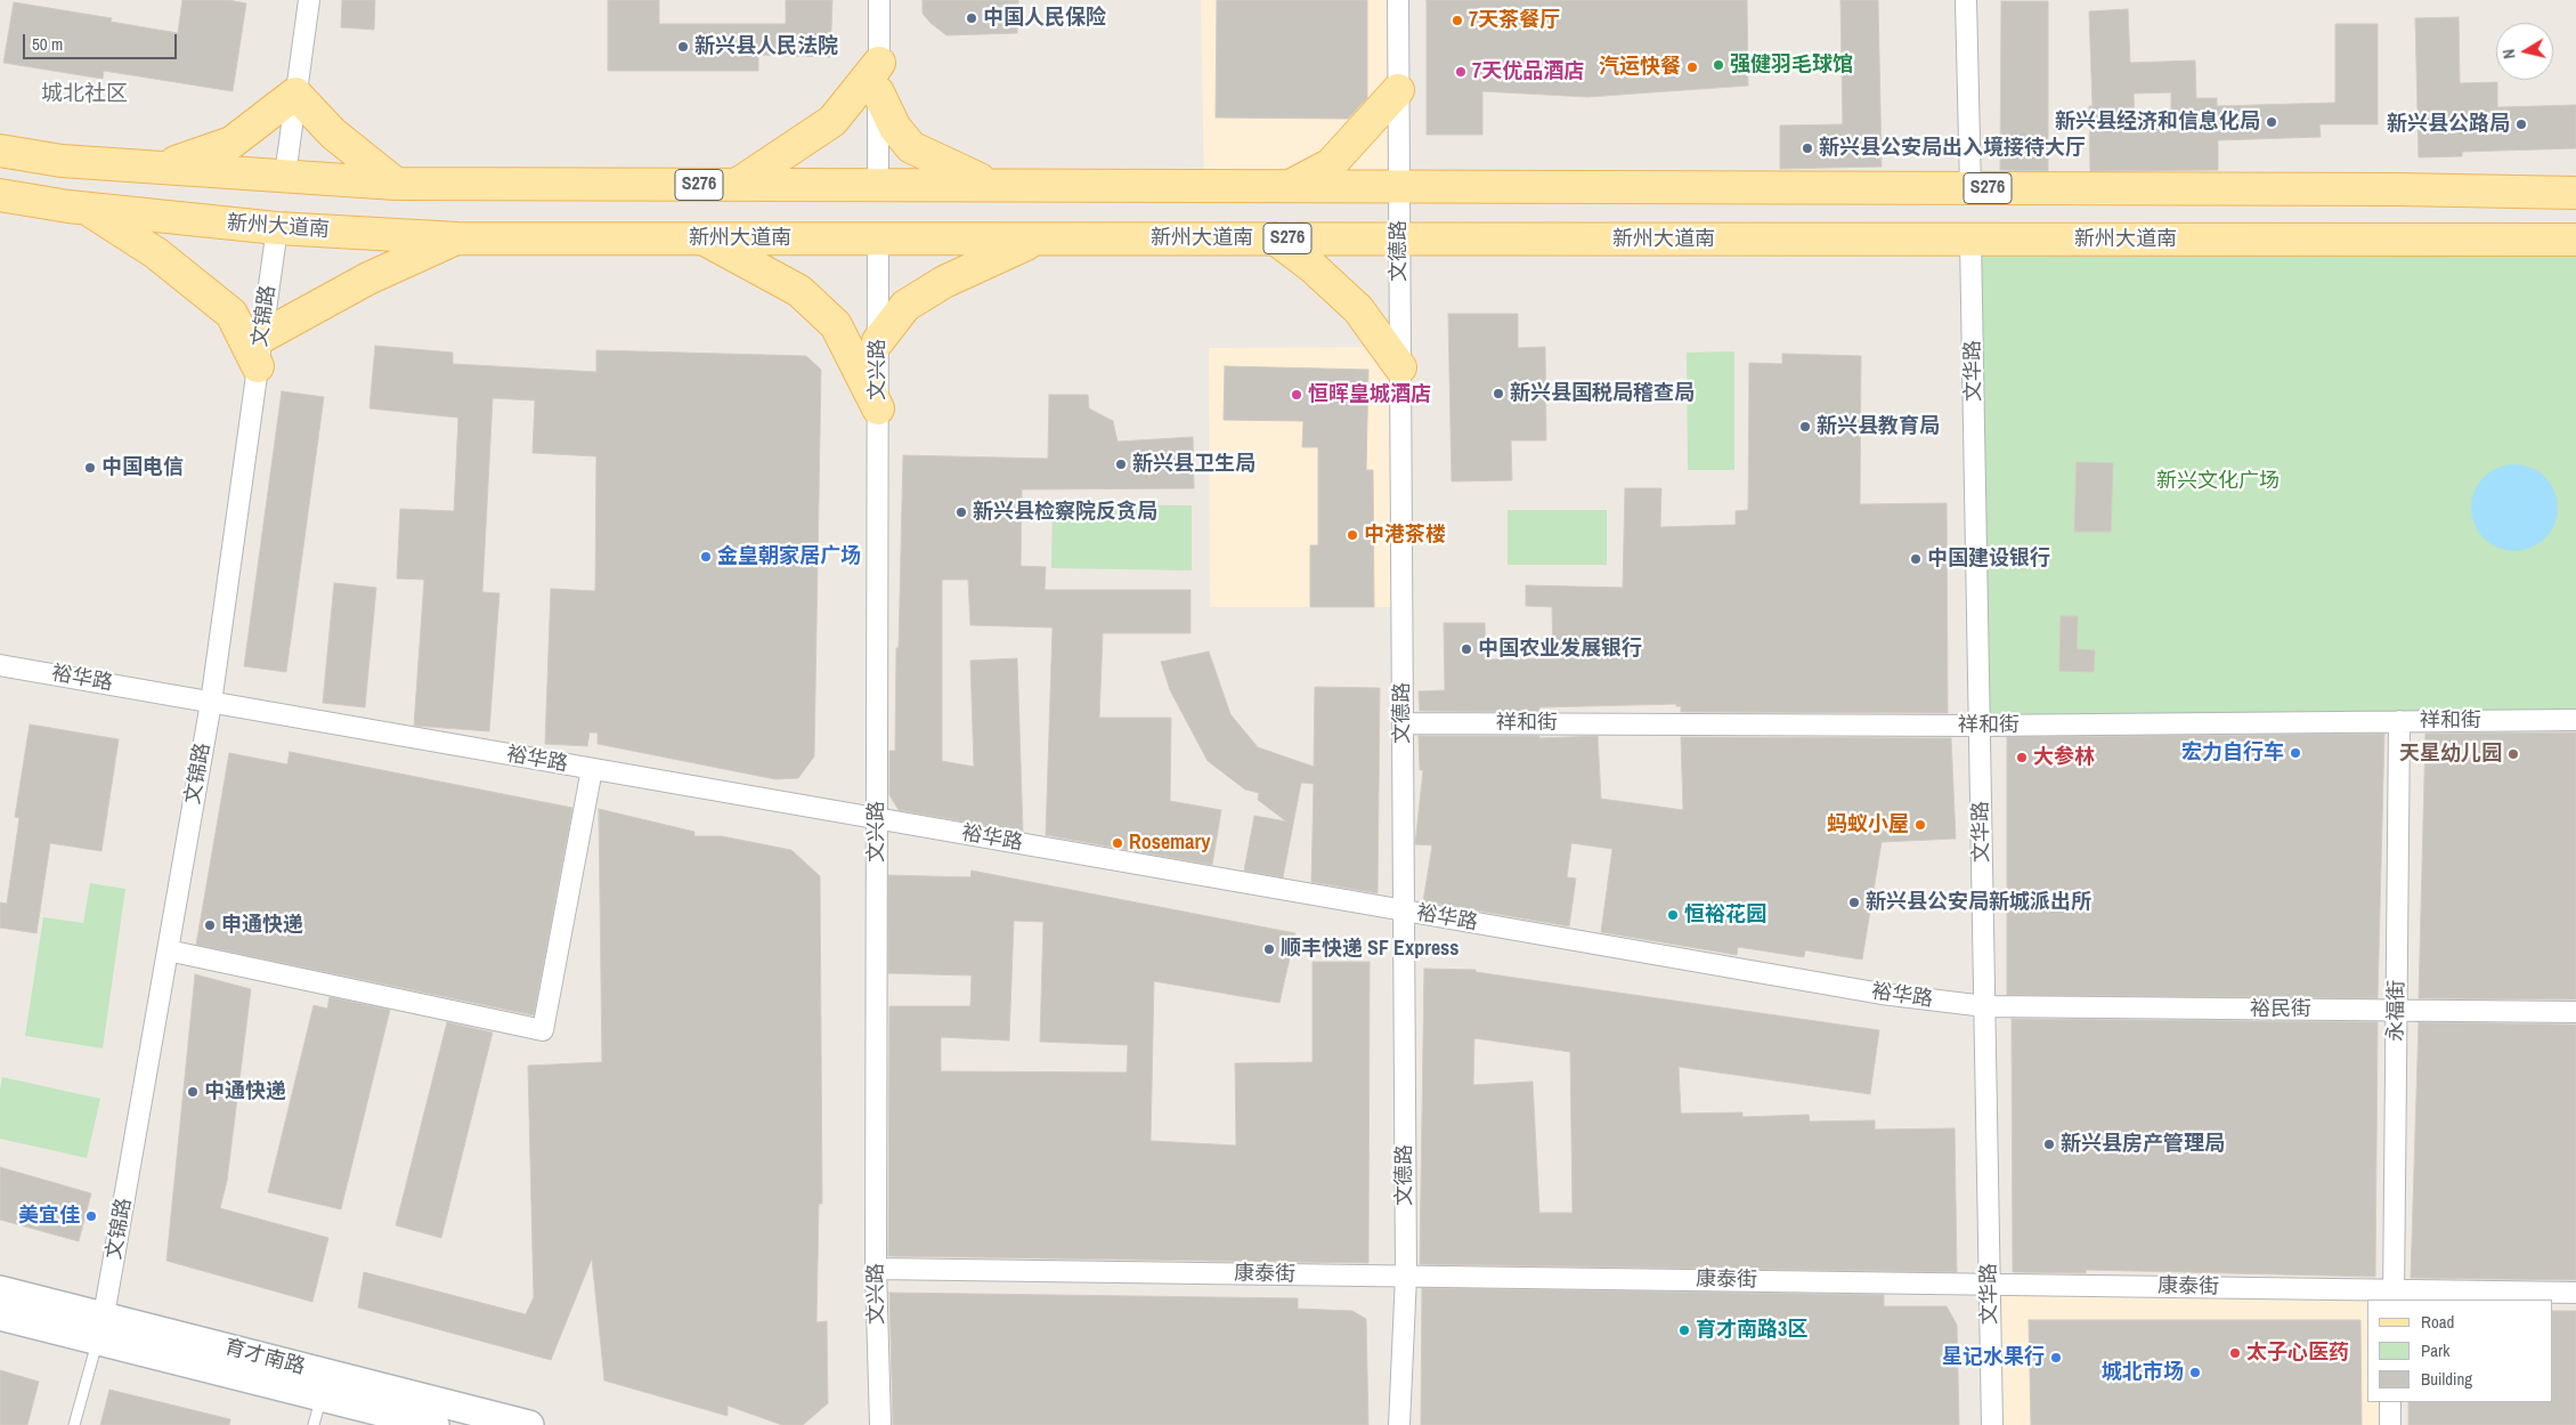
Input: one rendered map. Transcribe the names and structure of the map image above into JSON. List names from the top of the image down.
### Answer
{
  "streets": {
    "main road": ["S276", "新州大道南"],
    "street": [
      "文德路",
      "文锦路",
      "文兴路",
      "文华路",
      "裕华路",
      "祥和街",
      "裕民街",
      "永福街",
      "康泰街",
      "育才南路"
    ]
  },
  "crossings": [
    ["S276", "文德路"],
    ["新州大道南", "文德路"],
    ["新州大道南", "文锦路"],
    ["新州大道南", "文兴路"],
    ["新州大道南", "文华路"],
    ["文德路", "裕华路"],
    ["文德路", "祥和街"],
    ["文德路", "康泰街"],
    ["文锦路", "裕华路"],
    ["文锦路", "育才南路"],
    ["文兴路", "裕华路"],
    ["文兴路", "康泰街"],
    ["文华路", "裕华路"],
    ["文华路", "祥和街"],
    ["文华路", "裕民街"],
    ["文华路", "康泰街"],
    ["裕华路", "裕民街"],
    ["祥和街", "永福街"],
    ["裕民街", "永福街"],
    ["永福街", "康泰街"]
  ],
  "districts": ["城北社区"],
  "parks": ["新兴文化广场"],
  "places": [
    "中国人民保险",
    "7天茶餐厅",
    "新兴县人民法院",
    "强健羽毛球馆",
    "汽运快餐",
    "7天优品酒店",
    "新兴县经济和信息化局",
    "新兴县公路局",
    "新兴县公安局出入境接待大厅",
    "新兴县国税局稽查局",
    "恒晖皇城酒店",
    "新兴县教育局",
    "新兴县卫生局",
    "中国电信",
    "新兴县检察院反贪局",
    "中港茶楼",
    "金皇朝家居广场",
    "中国建设银行",
    "中国农业发展银行",
    "宏力自行车",
    "天星幼儿园",
    "大参林",
    "蚂蚁小屋",
    "Rosemary",
    "新兴县公安局新城派出所",
    "恒裕花园",
    "申通快递",
    "顺丰快递 SF Express",
    "中通快递",
    "新兴县房产管理局",
    "美宜佳",
    "育才南路3区",
    "太子心医药",
    "星记水果行",
    "城北市场"
  ],
  "legend": ["Road", "Park", "Building"],
  "scale_bar": "50 m",
  "north": "left"
}
